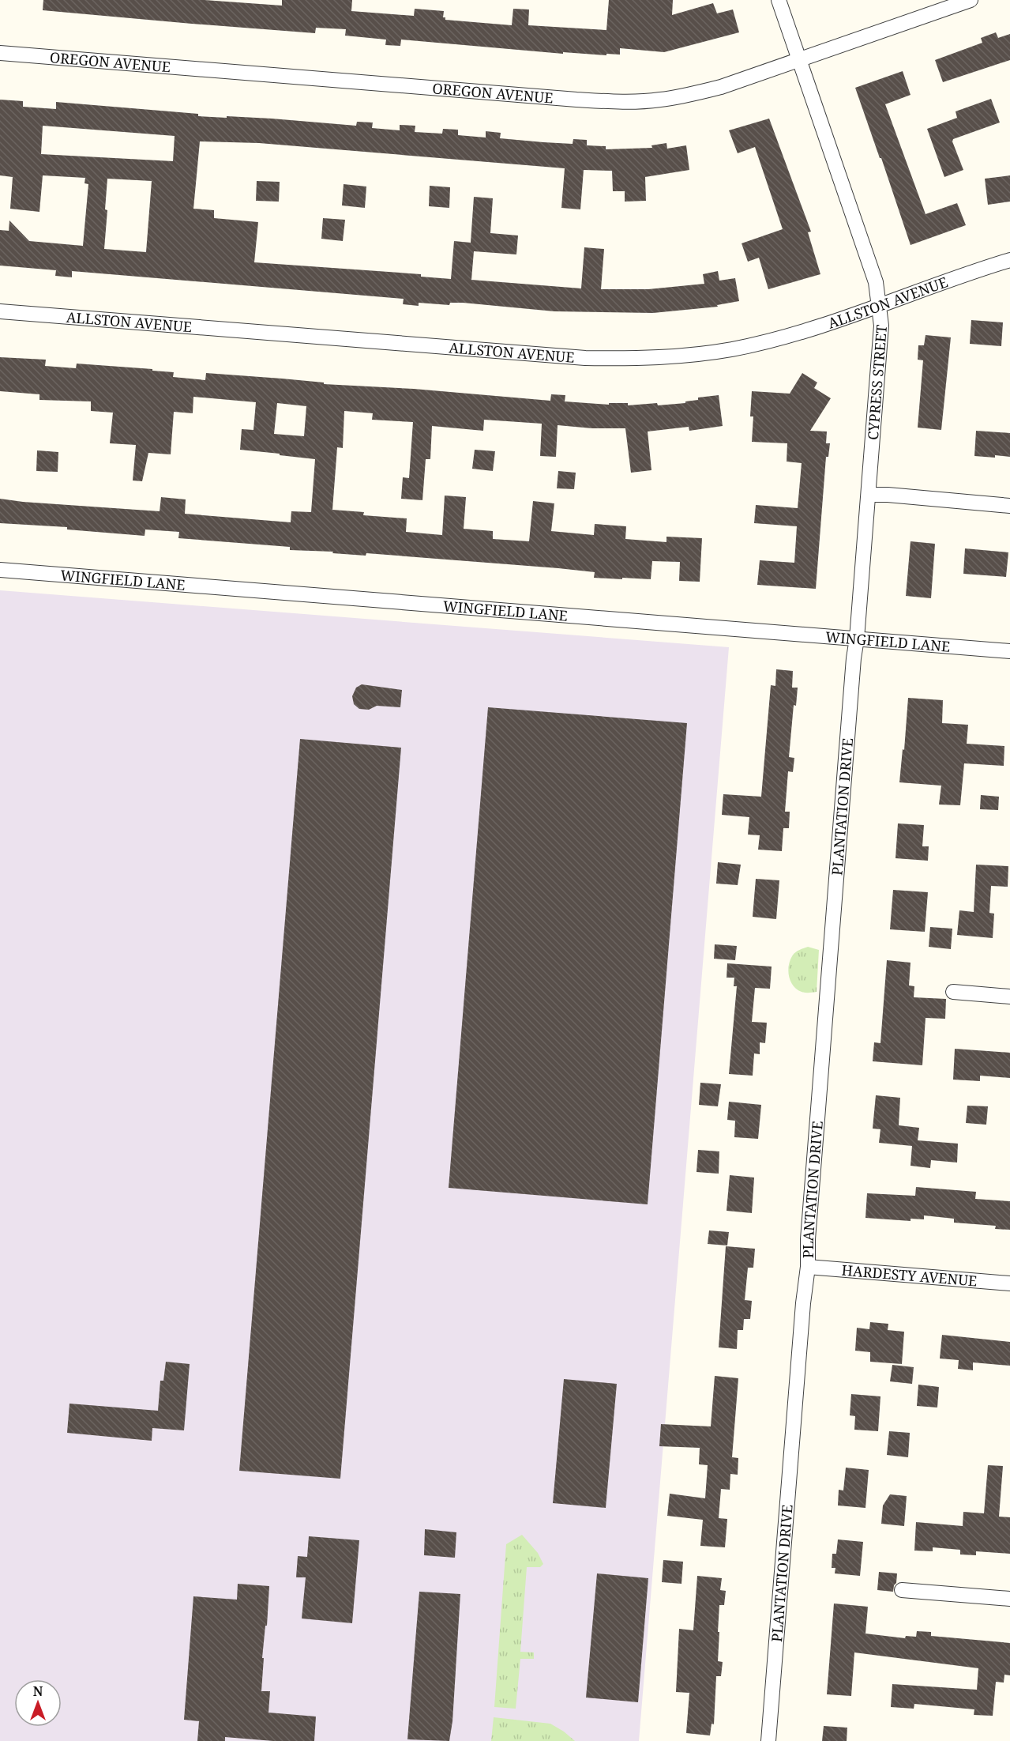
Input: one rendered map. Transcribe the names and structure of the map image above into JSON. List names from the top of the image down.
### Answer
{
  "streets": {
    "street": [
      "OREGON AVENUE",
      "ALLSTON AVENUE",
      "CYPRESS STREET",
      "WINGFIELD LANE",
      "PLANTATION DRIVE",
      "HARDESTY AVENUE"
    ]
  },
  "crossings": [
    ["OREGON AVENUE", "CYPRESS STREET"],
    ["ALLSTON AVENUE", "CYPRESS STREET"],
    ["CYPRESS STREET", "WINGFIELD LANE"],
    ["CYPRESS STREET", "PLANTATION DRIVE"],
    ["WINGFIELD LANE", "PLANTATION DRIVE"],
    ["PLANTATION DRIVE", "HARDESTY AVENUE"]
  ],
  "north": "top"
}
